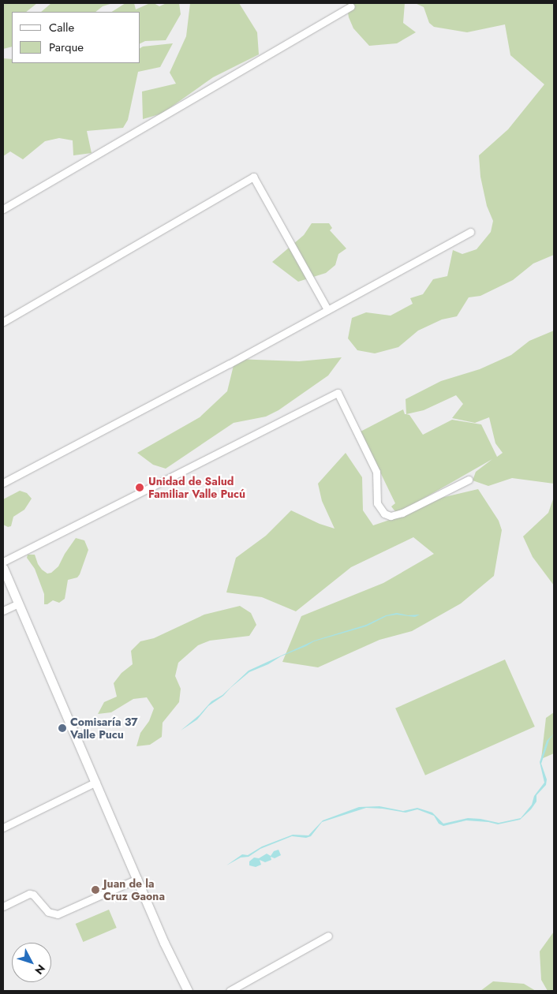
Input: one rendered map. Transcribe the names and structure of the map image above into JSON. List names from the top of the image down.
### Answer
{
  "places": ["Unidad de Salud Familiar Valle Pucú", "Comisaría 37 Valle Pucu", "Juan de la Cruz Gaona"],
  "legend": ["Calle", "Parque"],
  "north": "bottom right"
}
